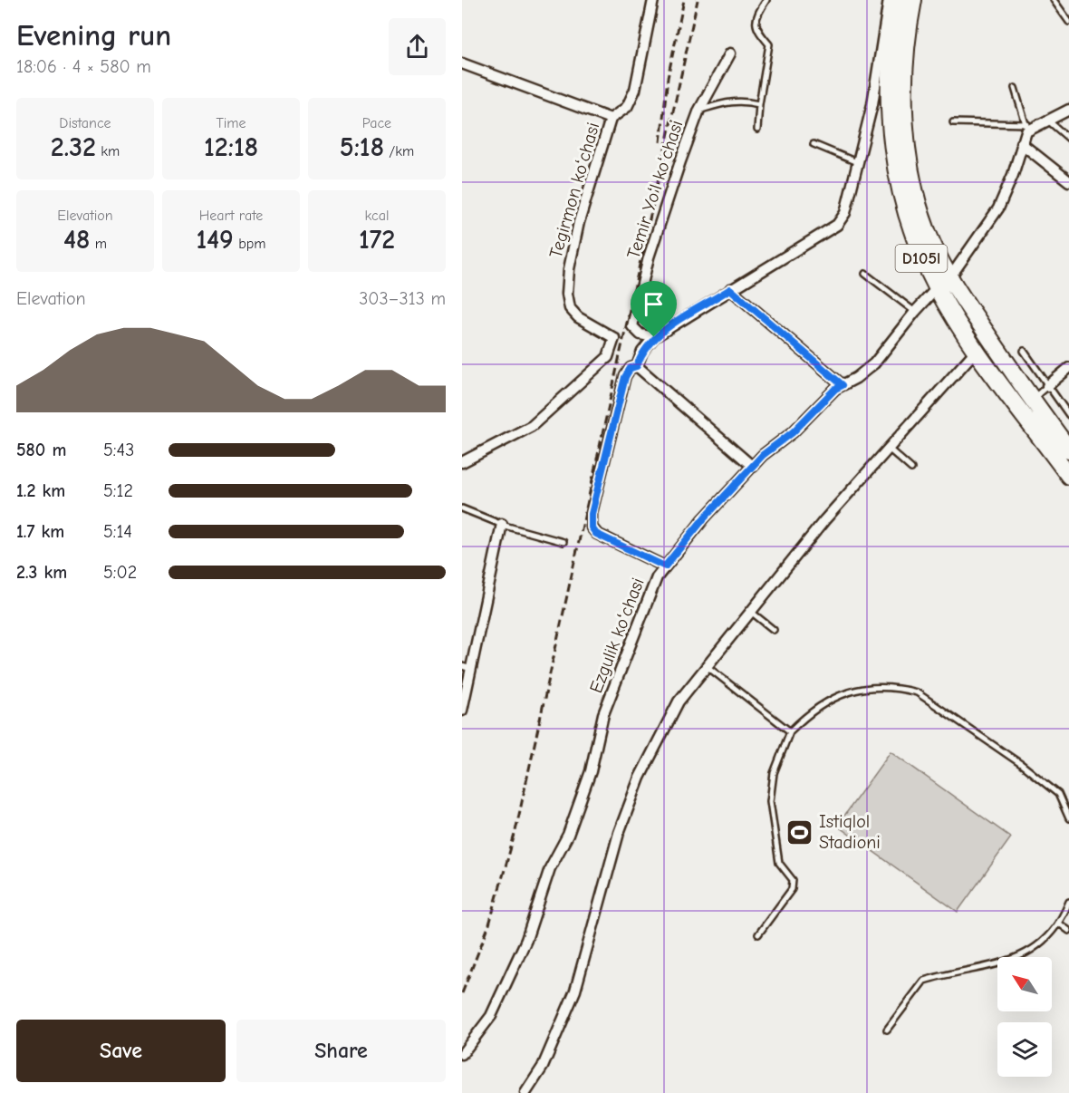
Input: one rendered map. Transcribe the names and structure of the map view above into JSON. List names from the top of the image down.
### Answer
{
  "streets": {
    "highway": ["D105l"],
    "street": ["Temir Yoʻl koʻchasi", "Tegirmon koʻchasi", "Ezgulik koʻchasi"]
  },
  "crossings": [
    ["D105l", "Ezgulik koʻchasi"]
  ],
  "places": {
    "sports": ["Istiqlol Stadioni"]
  },
  "north": "top left",
  "page": {
    "heading": ["Evening run", "18:06 · 4 × 580 m"],
    "stats": [
      ["Distance", "2.32 km"],
      ["Time", "12:18"],
      ["Pace", "5:18 /km"],
      ["Elevation", "48 m"],
      ["Heart rate", "149 bpm"],
      ["kcal", "172"]
    ],
    "chart": ["Elevation", "303–313 m"],
    "list": [
      {
        "name": "580 m",
        "note": "5:43"
      },
      {
        "name": "1.2 km",
        "note": "5:12"
      },
      {
        "name": "1.7 km",
        "note": "5:14"
      },
      {
        "name": "2.3 km",
        "note": "5:02"
      }
    ],
    "buttons": ["Save", "Share"]
  }
}
